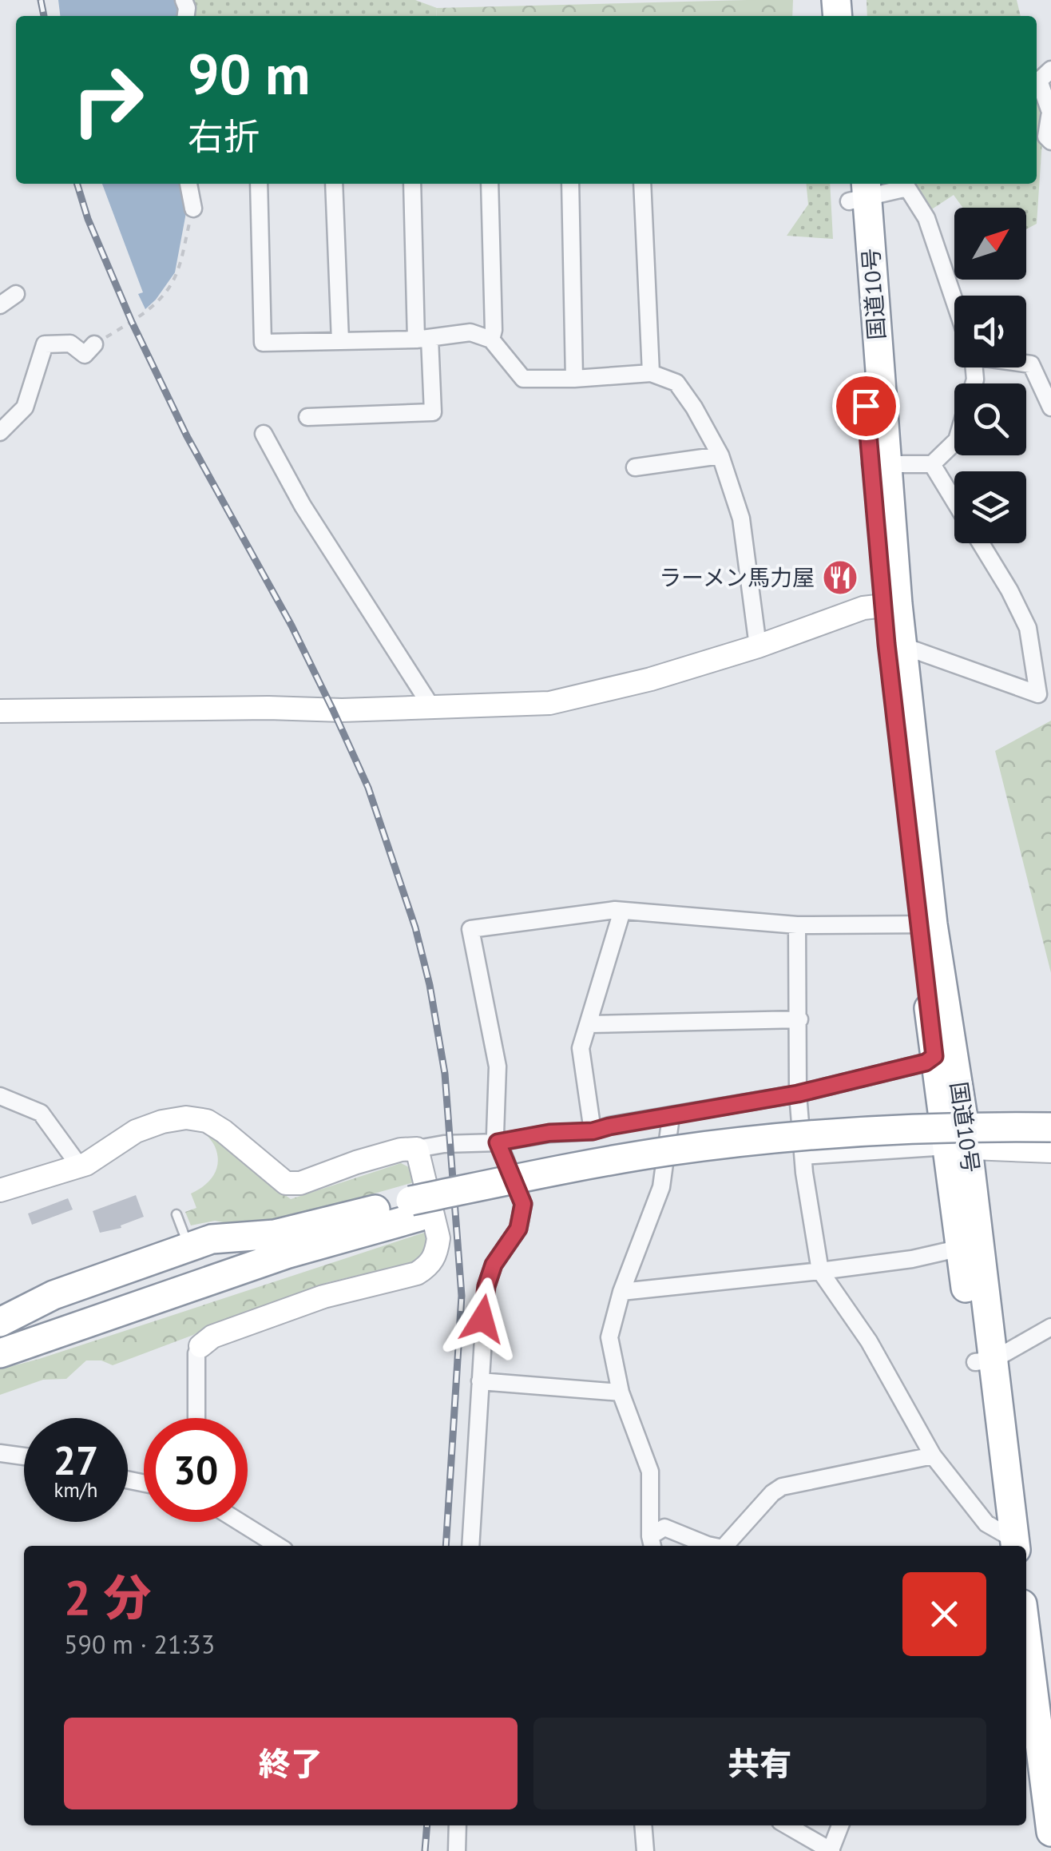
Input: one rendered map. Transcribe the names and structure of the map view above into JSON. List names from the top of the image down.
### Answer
{
  "streets": {
    "highway": ["国道10号"]
  },
  "places": {
    "restaurant": ["ラーメン馬力屋"]
  },
  "north": "top right",
  "page": {
    "turn": ["90 m", "右折"],
    "speed": "27 km/h",
    "limit": "30",
    "heading": ["2 分", "590 m · 21:33"],
    "buttons": ["終了", "共有"]
  }
}
